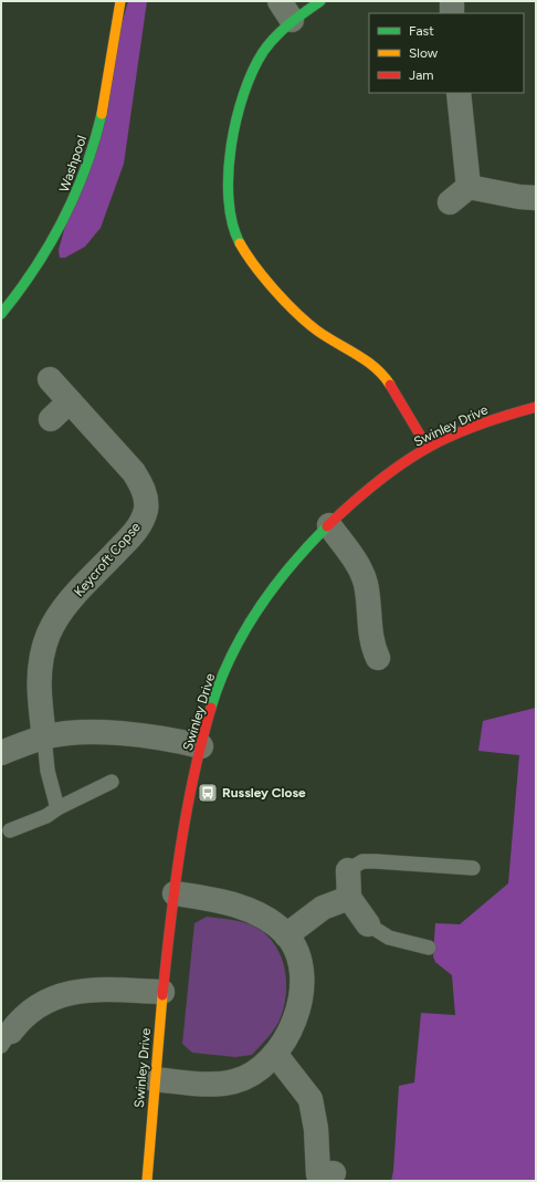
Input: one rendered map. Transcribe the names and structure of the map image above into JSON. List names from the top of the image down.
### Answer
{
  "streets": {
    "street": ["Washpool", "Swinley Drive", "Keycroft Copse"]
  },
  "places": {
    "bus stop": ["Russley Close"]
  },
  "legend": ["Fast", "Slow", "Jam"]
}
